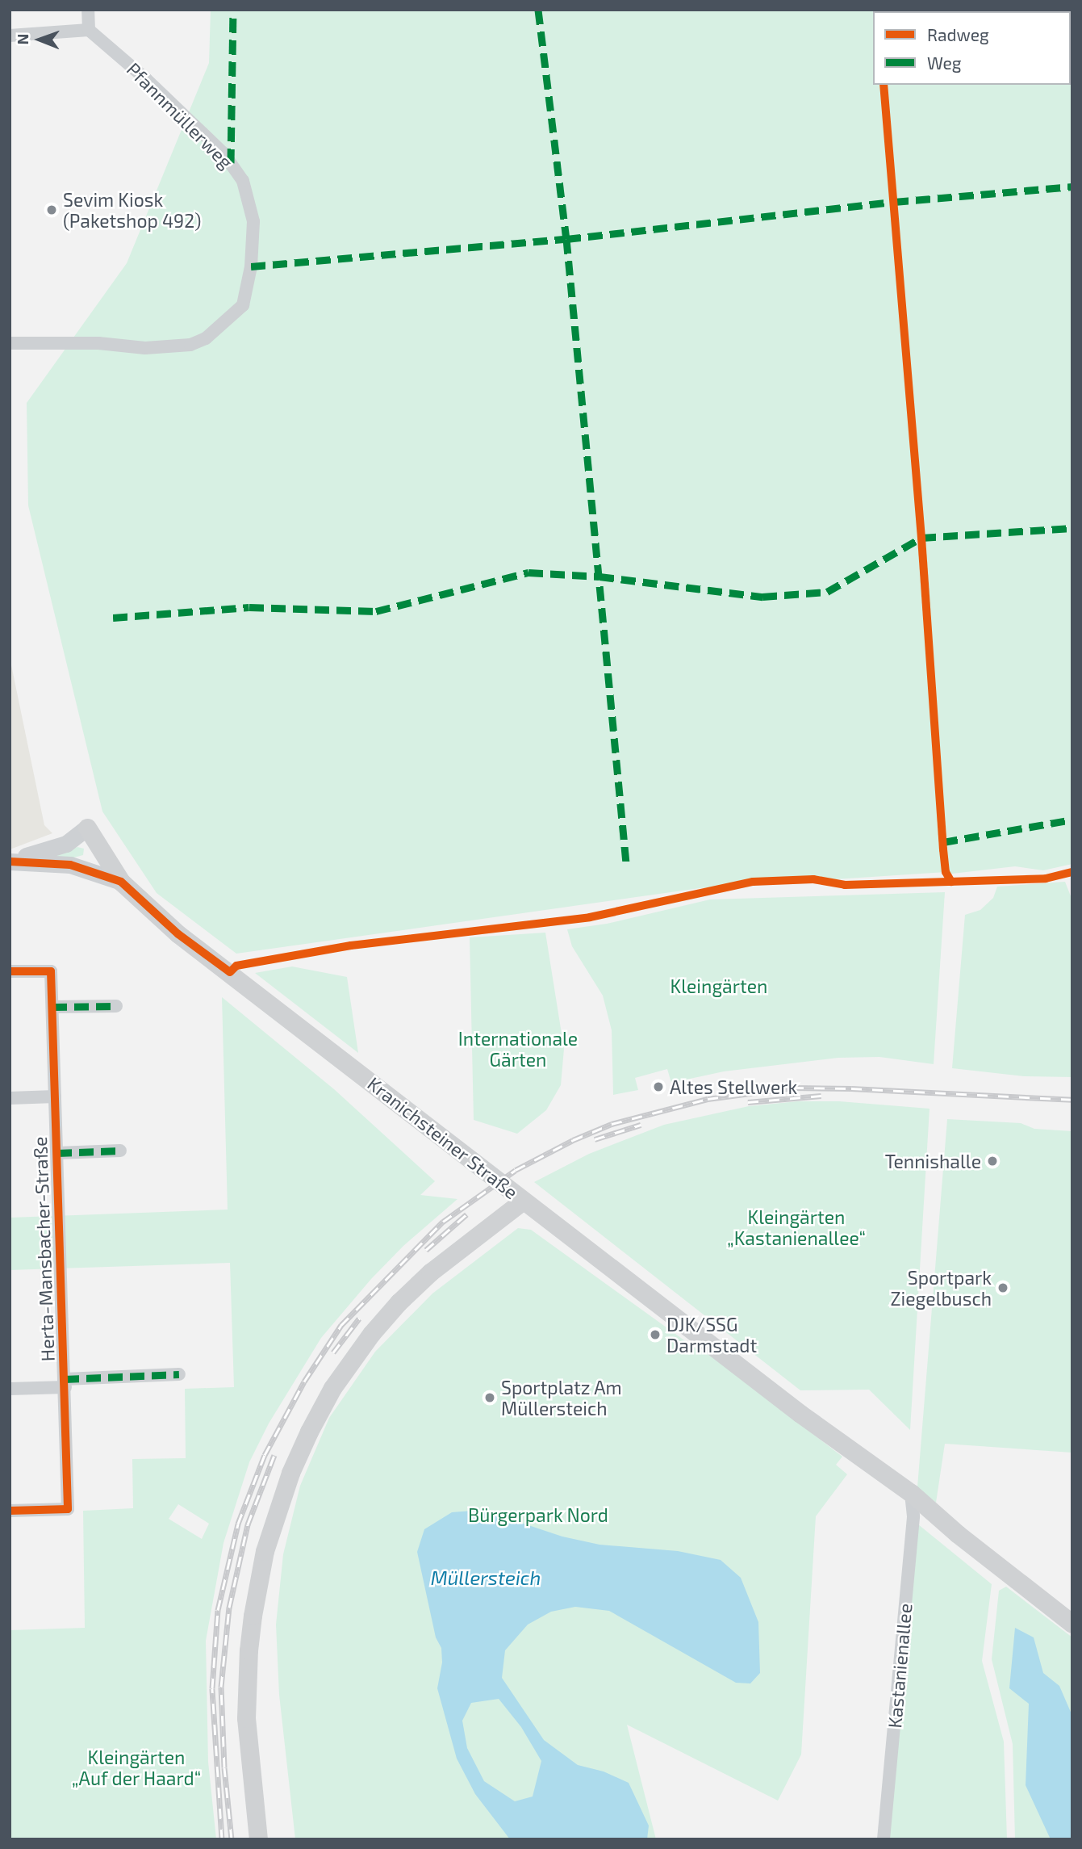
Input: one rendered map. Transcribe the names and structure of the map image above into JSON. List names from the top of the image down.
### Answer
{
  "streets": {
    "main road": ["Kranichsteiner Straße"],
    "street": ["Pfannmüllerweg", "Herta-Mansbacher-Straße", "Kastanienallee"]
  },
  "crossings": [
    ["Kranichsteiner Straße", "Kastanienallee"]
  ],
  "water": ["Müllersteich"],
  "parks": [
    "Kleingärten",
    "Internationale Gärten",
    "Kleingärten „Kastanienallee“",
    "Bürgerpark Nord",
    "Kleingärten „Auf der Haard“"
  ],
  "places": [
    "Sevim Kiosk (Paketshop 492)",
    "Altes Stellwerk",
    "Tennishalle",
    "Sportpark Ziegelbusch",
    "DJK/SSG Darmstadt",
    "Sportplatz Am Müllersteich"
  ],
  "legend": ["Radweg", "Weg"],
  "north": "left"
}
